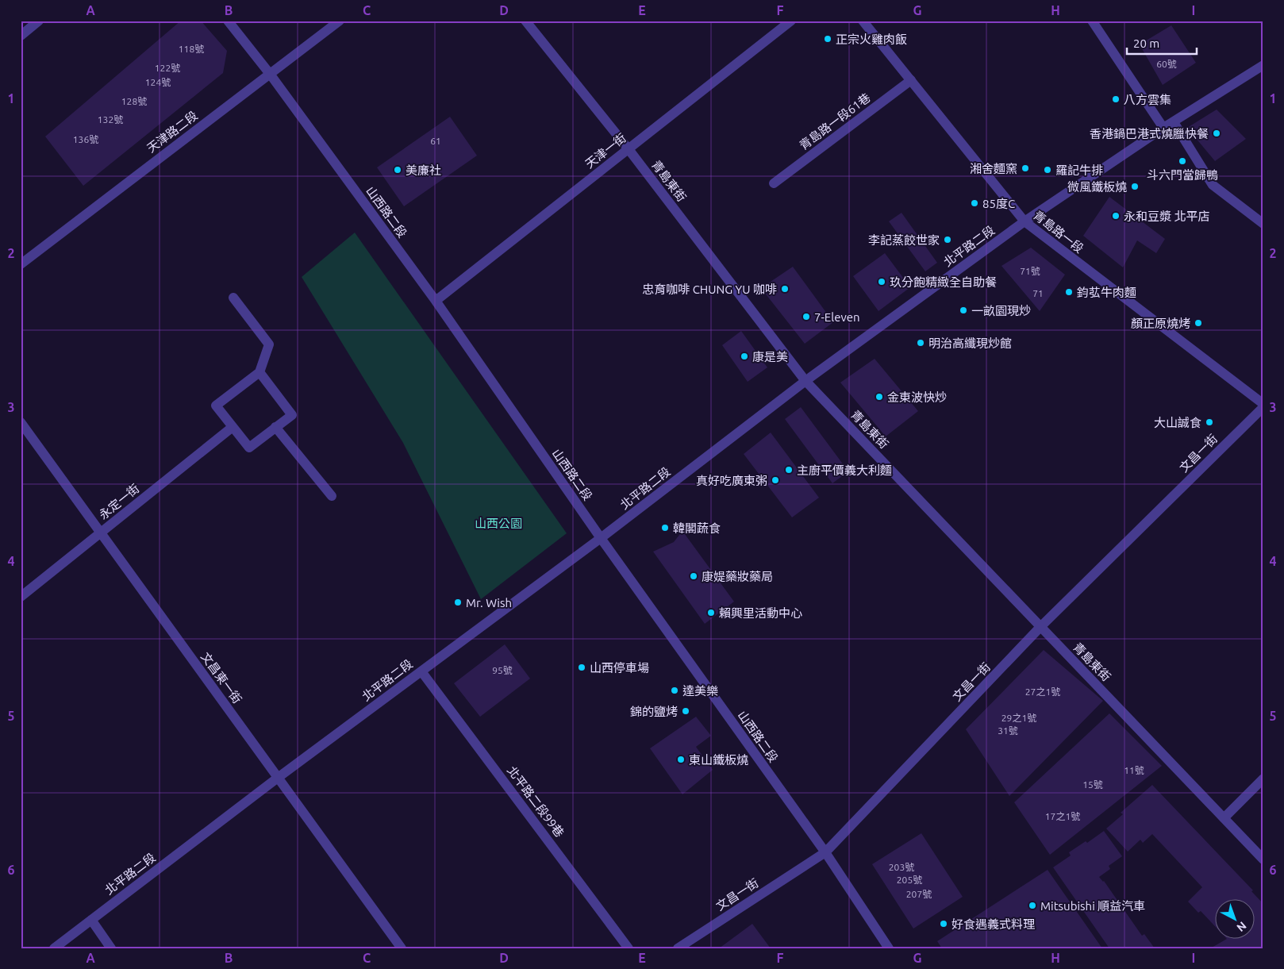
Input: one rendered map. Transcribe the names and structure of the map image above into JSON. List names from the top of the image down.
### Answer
{
  "streets": {
    "street": [
      "青島路一段61巷",
      "天津路二段",
      "天津一街",
      "青島東街",
      "山西路二段",
      "青島路一段",
      "北平路二段",
      "文昌一街",
      "永定一街",
      "文昌東一街",
      "北平路二段99巷"
    ]
  },
  "crossings": [
    ["青島路一段61巷", "青島路一段"],
    ["天津路二段", "山西路二段"],
    ["天津一街", "青島東街"],
    ["天津一街", "山西路二段"],
    ["青島東街", "北平路二段"],
    ["青島東街", "文昌一街"],
    ["山西路二段", "北平路二段"],
    ["山西路二段", "文昌一街"],
    ["青島路一段", "北平路二段"],
    ["北平路二段", "文昌東一街"],
    ["北平路二段", "北平路二段99巷"],
    ["永定一街", "文昌東一街"]
  ],
  "parks": ["山西公園"],
  "places": [
    "正宗火雞肉飯",
    "八方雲集",
    "香港鍋巴港式燒臘快餐",
    "斗六門當歸鴨",
    "湘舍麵窯",
    "美廉社",
    "羅記牛排",
    "微風鐵板燒",
    "85度C",
    "永和豆漿 北平店",
    "李記蒸餃世家",
    "玖分飽精緻全自助餐",
    "忠育咖啡 CHUNG YU 咖啡",
    "鈞苰牛肉麵",
    "一畝園現炒",
    "7-Eleven",
    "顏正原燒烤",
    "明治高纖現炒館",
    "康是美",
    "金東波快炒",
    "大山誠食",
    "主廚平價義大利麵",
    "真好吃廣東粥",
    "韓閣蔬食",
    "康媞藥妝藥局",
    "Mr. Wish",
    "賴興里活動中心",
    "山西停車場",
    "達美樂",
    "錦的鹽烤",
    "東山鐵板燒",
    "Mitsubishi 順益汽車",
    "好食遇義式料理"
  ],
  "house_numbers": [
    "118號",
    "60號",
    "122號",
    "124號",
    "128號",
    "132號",
    "136號",
    "61",
    "71號",
    "71",
    "95號",
    "27之1號",
    "29之1號",
    "31號",
    "11號",
    "15號",
    "17之1號",
    "203號",
    "205號",
    "207號"
  ],
  "scale_bar": "20 m",
  "north": "bottom right",
  "grid": {
    "columns": [
      "A",
      "B",
      "C",
      "D",
      "E",
      "F",
      "G",
      "H",
      "I"
    ],
    "rows": [
      "1",
      "2",
      "3",
      "4",
      "5",
      "6"
    ]
  }
}
